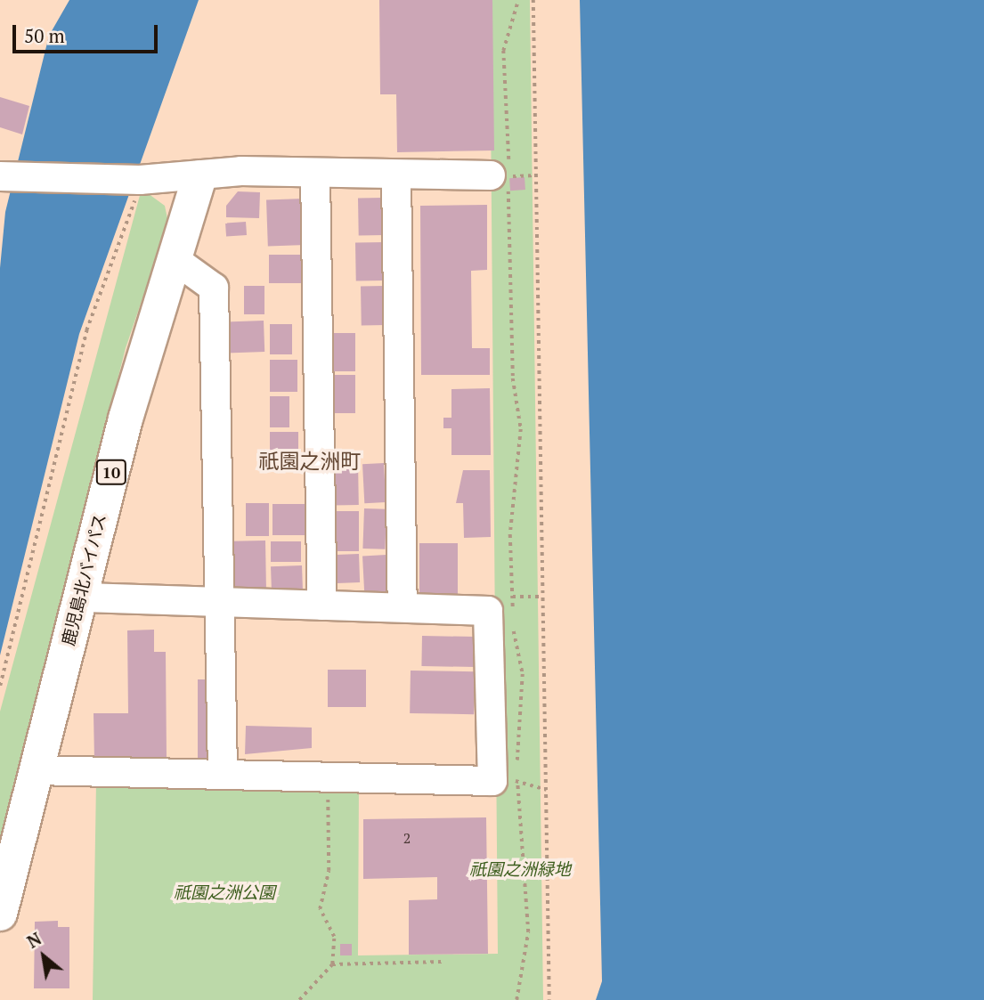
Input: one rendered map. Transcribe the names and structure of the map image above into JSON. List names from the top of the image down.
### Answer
{
  "streets": {
    "highway": ["10", "鹿児島北バイパス"]
  },
  "districts": ["祇園之洲町"],
  "parks": ["祇園之洲緑地", "祇園之洲公園"],
  "house_numbers": ["2"],
  "scale_bar": "50 m",
  "north": "top left"
}
